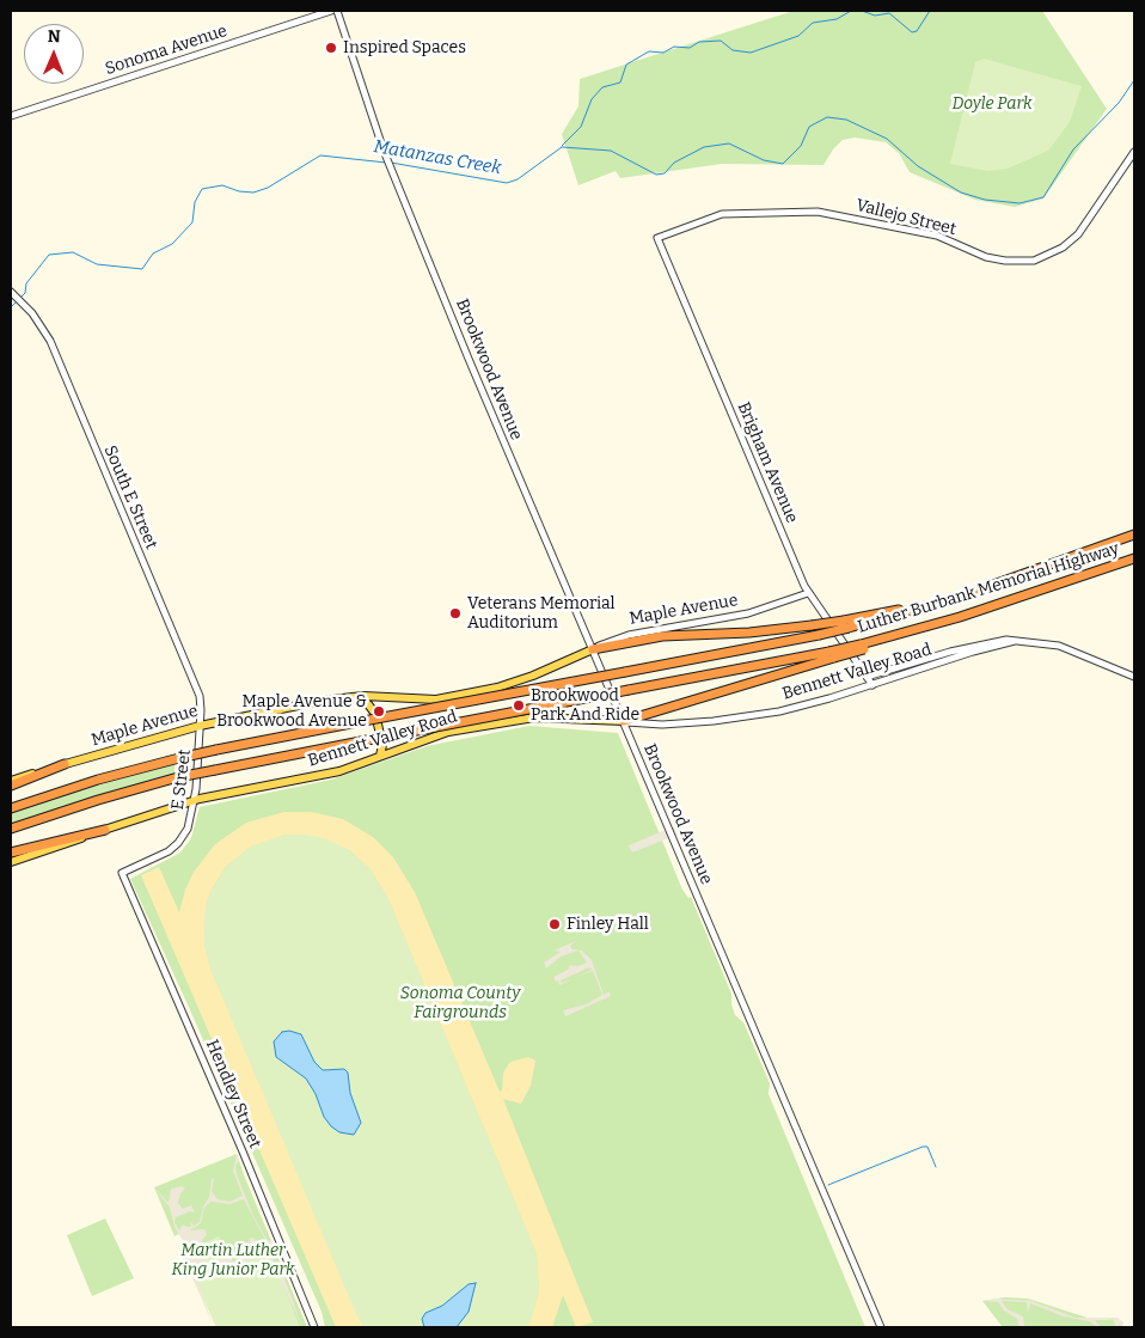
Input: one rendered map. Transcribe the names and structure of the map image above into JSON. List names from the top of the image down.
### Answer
{
  "streets": {
    "highway": ["Luther Burbank Memorial Highway"],
    "main road": ["Maple Avenue", "Bennett Valley Road"],
    "street": [
      "Sonoma Avenue",
      "Vallejo Street",
      "Brookwood Avenue",
      "Brigham Avenue",
      "South E Street",
      "E Street",
      "Hendley Street"
    ]
  },
  "crossings": [
    ["Vallejo Street", "Brigham Avenue"],
    ["Brookwood Avenue", "Maple Avenue"],
    ["Brookwood Avenue", "Bennett Valley Road"],
    ["Brigham Avenue", "Maple Avenue"],
    ["Brigham Avenue", "Bennett Valley Road"],
    ["South E Street", "Maple Avenue"],
    ["South E Street", "E Street"],
    ["Maple Avenue", "E Street"],
    ["Bennett Valley Road", "E Street"],
    ["E Street", "Hendley Street"]
  ],
  "water": ["Matanzas Creek"],
  "parks": ["Doyle Park", "Sonoma County Fairgrounds", "Martin Luther King Junior Park"],
  "places": [
    "Inspired Spaces",
    "Veterans Memorial Auditorium",
    "Brookwood Park And Ride",
    "Maple Avenue & Brookwood Avenue",
    "Finley Hall"
  ],
  "north": "top"
}
